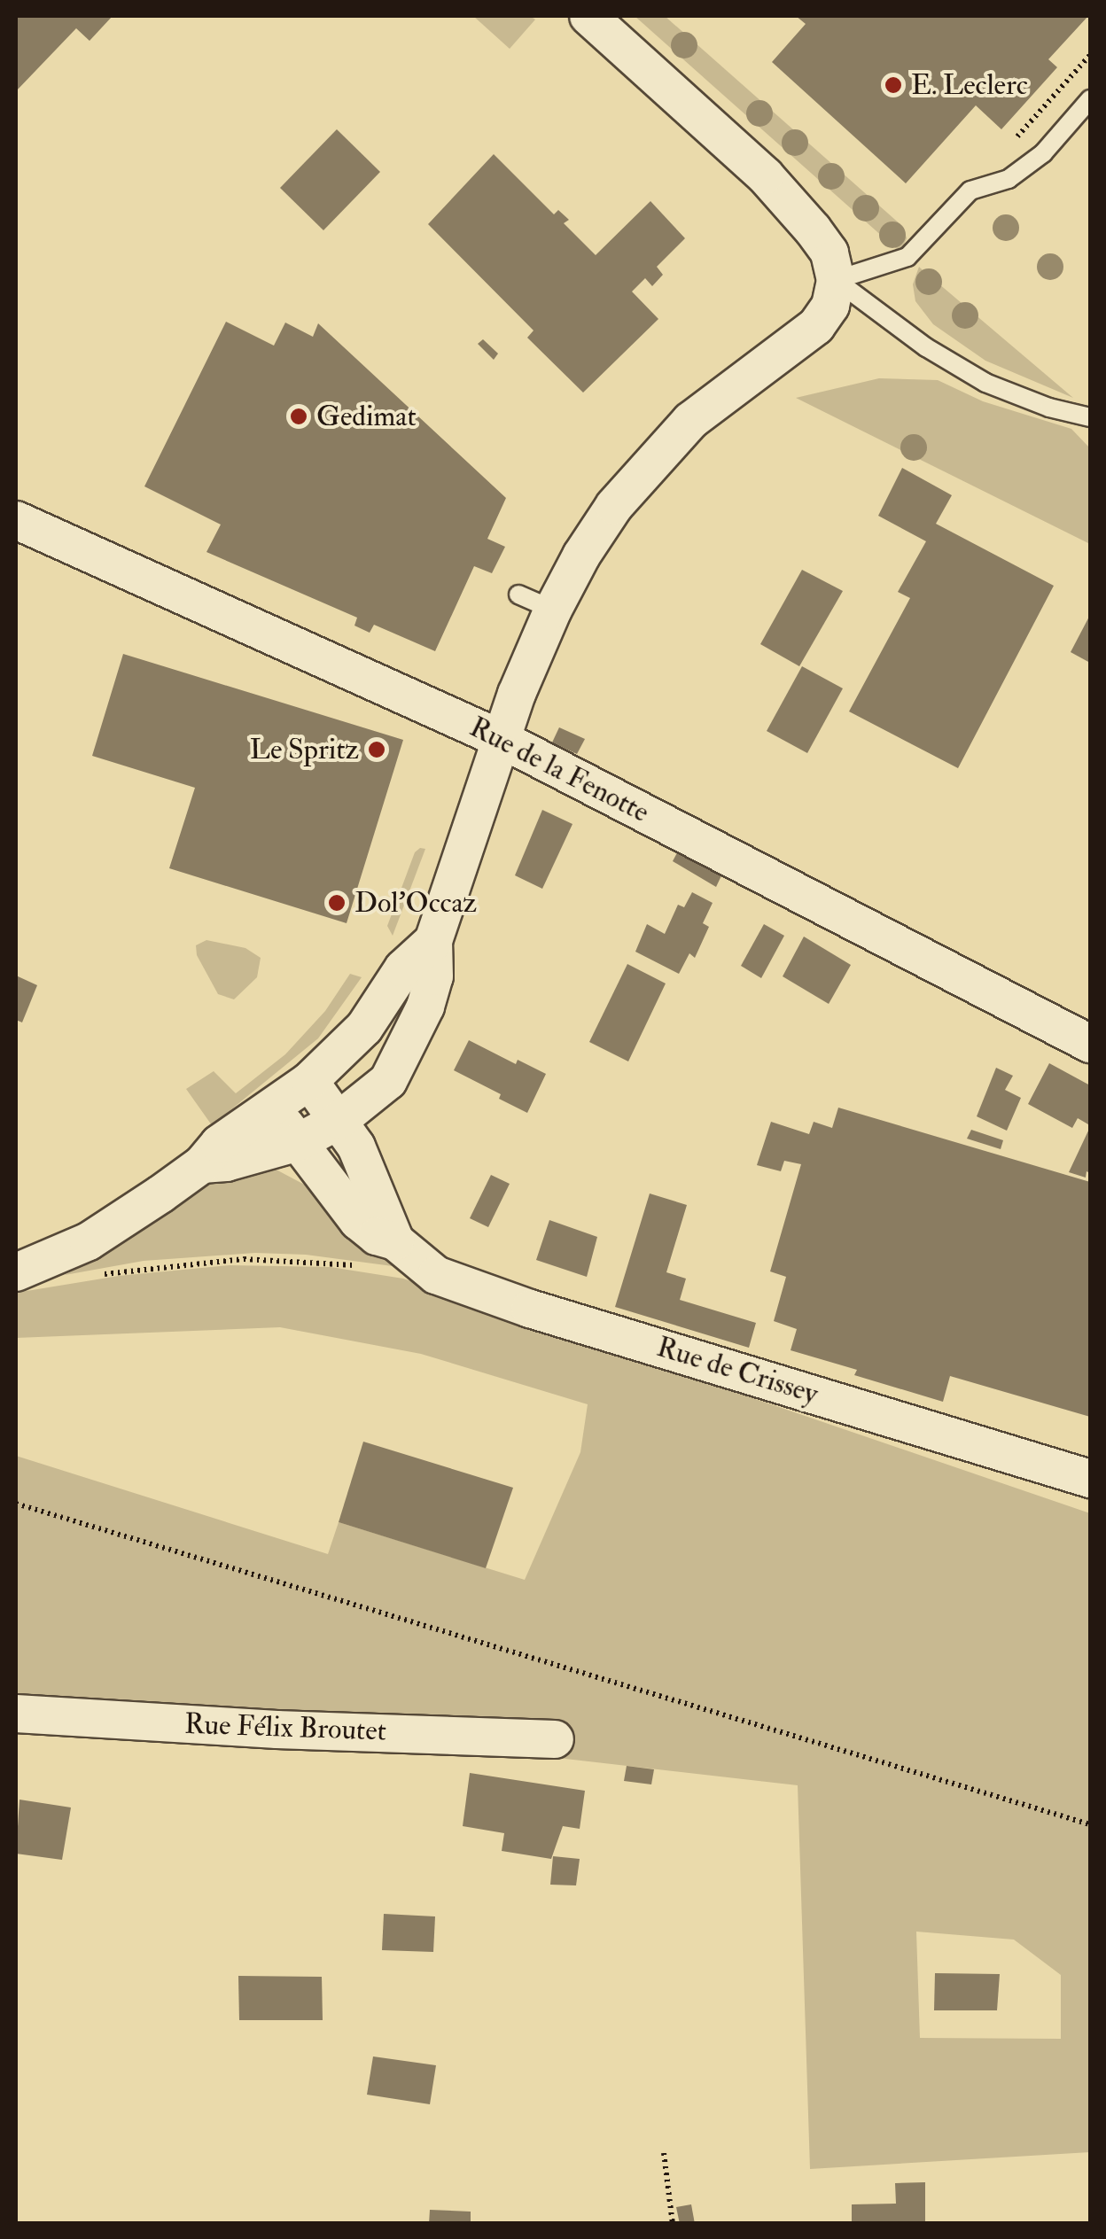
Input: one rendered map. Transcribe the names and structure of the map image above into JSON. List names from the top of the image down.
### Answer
{
  "streets": {
    "street": ["Rue de la Fenotte", "Rue de Crissey", "Rue Félix Broutet"]
  },
  "places": [
    "E. Leclerc",
    "Gedimat",
    "Le Spritz",
    "Dol'Occaz"
  ]
}
